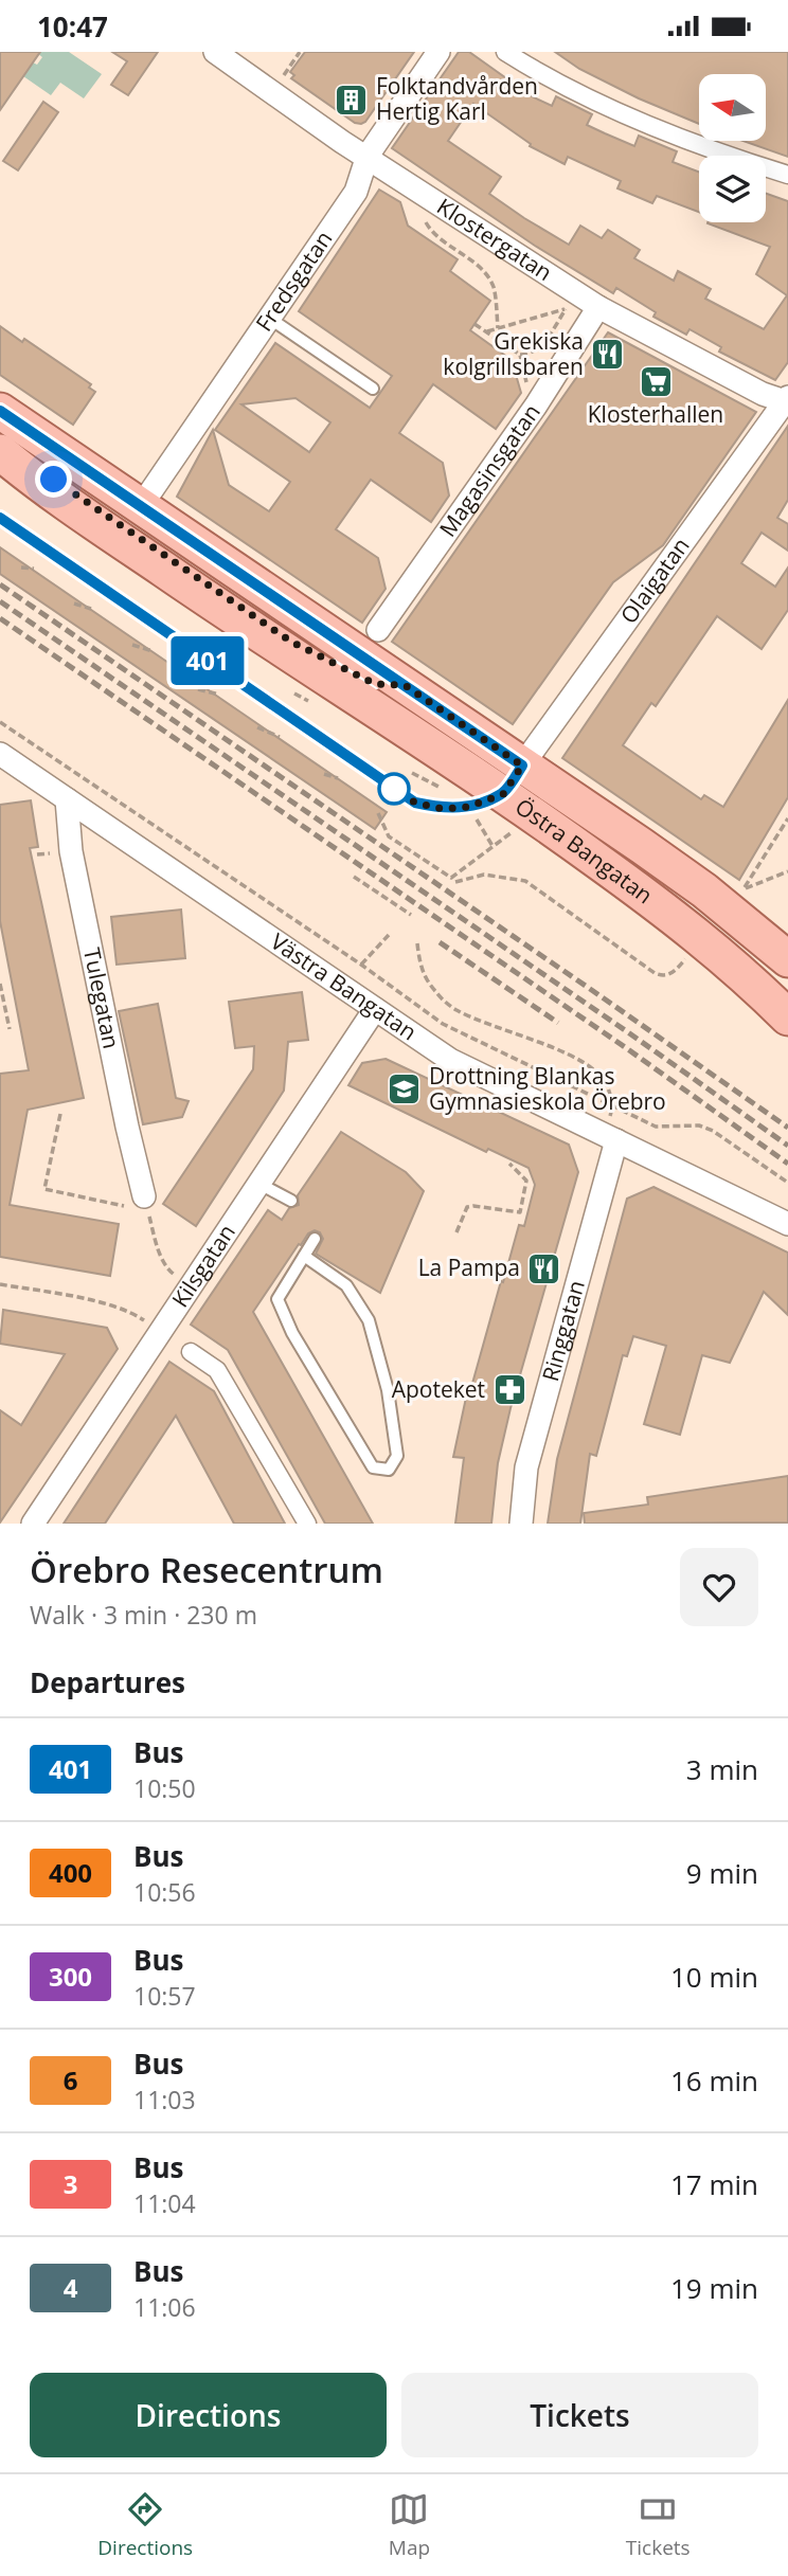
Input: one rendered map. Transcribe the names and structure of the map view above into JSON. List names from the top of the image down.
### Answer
{
  "streets": {
    "main road": ["Östra Bangatan"],
    "street": [
      "Klostergatan",
      "Fredsgatan",
      "Magasinsgatan",
      "Olaigatan",
      "Västra Bangatan",
      "Tulegatan",
      "Kilsgatan",
      "Ringgatan"
    ]
  },
  "crossings": [
    ["Klostergatan", "Fredsgatan"],
    ["Klostergatan", "Magasinsgatan"],
    ["Klostergatan", "Olaigatan"],
    ["Fredsgatan", "Östra Bangatan"],
    ["Olaigatan", "Östra Bangatan"],
    ["Västra Bangatan", "Tulegatan"],
    ["Västra Bangatan", "Kilsgatan"],
    ["Västra Bangatan", "Ringgatan"]
  ],
  "places": {
    "building": ["Folktandvården Hertig Karl"],
    "restaurant": ["Grekiska kolgrillsbaren", "La Pampa"],
    "supermarket": ["Klosterhallen"],
    "school or university": ["Drottning Blankas Gymnasieskola Örebro"],
    "pharmacy": ["Apoteket"]
  },
  "lines": ["bus line 401"],
  "north": "left",
  "page": {
    "status": "10:47",
    "on_map": "401",
    "heading": [
      ["Örebro Resecentrum", "Walk · 3 min · 230 m"],
      "Departures"
    ],
    "list": [
      {
        "mark": "401",
        "name": "Bus",
        "note": "10:50",
        "value": "3 min"
      },
      {
        "mark": "400",
        "name": "Bus",
        "note": "10:56",
        "value": "9 min"
      },
      {
        "mark": "300",
        "name": "Bus",
        "note": "10:57",
        "value": "10 min"
      },
      {
        "mark": "6",
        "name": "Bus",
        "note": "11:03",
        "value": "16 min"
      },
      {
        "mark": "3",
        "name": "Bus",
        "note": "11:04",
        "value": "17 min"
      },
      {
        "mark": "4",
        "name": "Bus",
        "note": "11:06",
        "value": "19 min"
      }
    ],
    "buttons": ["Directions", "Tickets"],
    "tabs": ["Directions", "Map", "Tickets"]
  }
}
